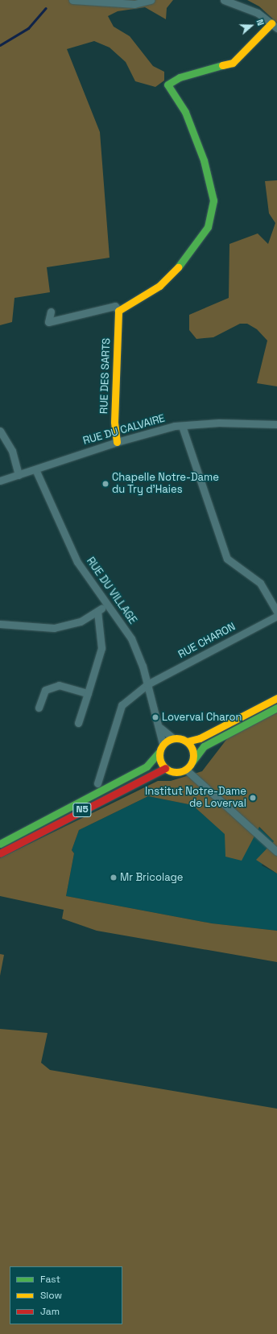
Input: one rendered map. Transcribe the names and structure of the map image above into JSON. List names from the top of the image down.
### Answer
{
  "streets": {
    "main road": ["RUE DES SARTS", "N5"],
    "street": ["RUE DU CALVAIRE", "RUE DU VILLAGE", "RUE CHARON"]
  },
  "crossings": [
    ["RUE DES SARTS", "RUE DU CALVAIRE"],
    ["RUE DU CALVAIRE", "RUE DU VILLAGE"],
    ["RUE DU VILLAGE", "RUE CHARON"],
    ["RUE DU VILLAGE", "N5"]
  ],
  "places": [
    "Chapelle Notre-Dame du Try d'Haies",
    "Loverval Charon",
    "Institut Notre-Dame de Loverval",
    "Mr Bricolage"
  ],
  "legend": ["Fast", "Slow", "Jam"],
  "north": "right"
}
